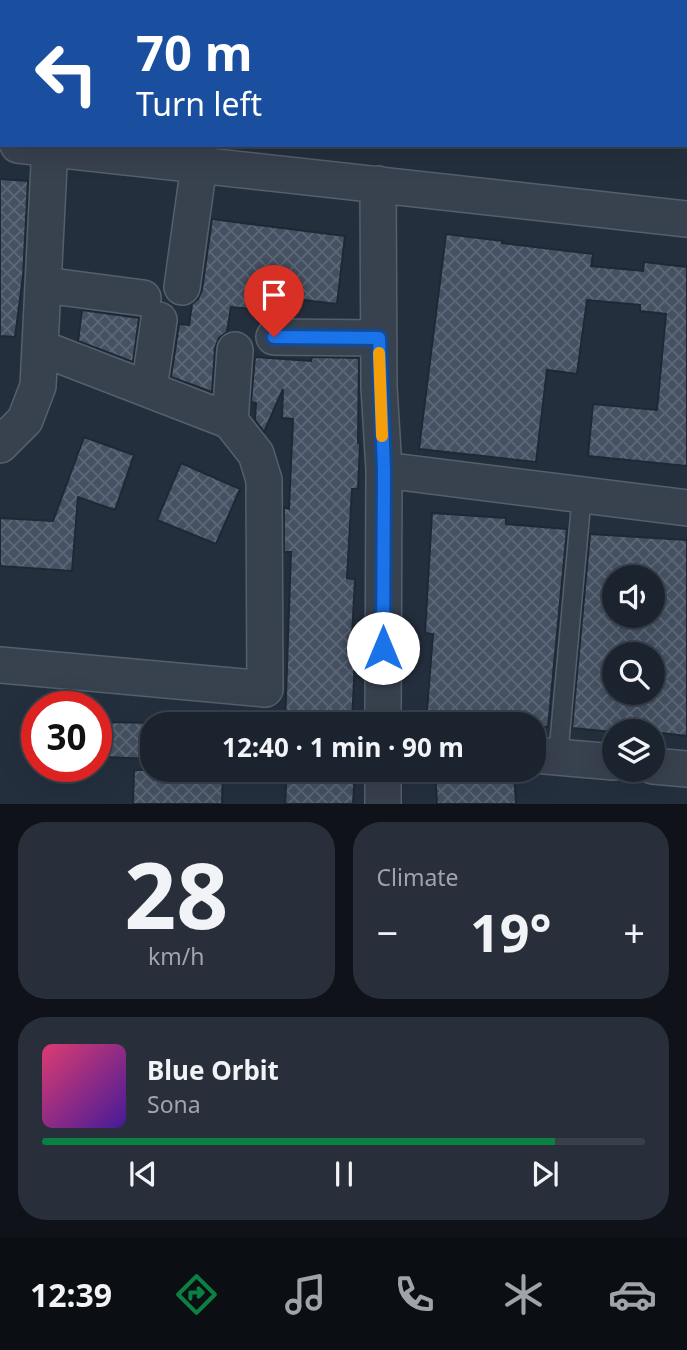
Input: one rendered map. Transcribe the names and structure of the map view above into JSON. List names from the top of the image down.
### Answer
{
  "page": {
    "turn": ["70 m", "Turn left"],
    "limit": "30",
    "trip": "12:40 · 1 min · 90 m",
    "tile": [
      ["28", "km/h"],
      "Climate"
    ],
    "heat": ["−", "19°", "+"],
    "song": ["Blue Orbit", "Sona"],
    "tabs": "12:39"
  }
}
